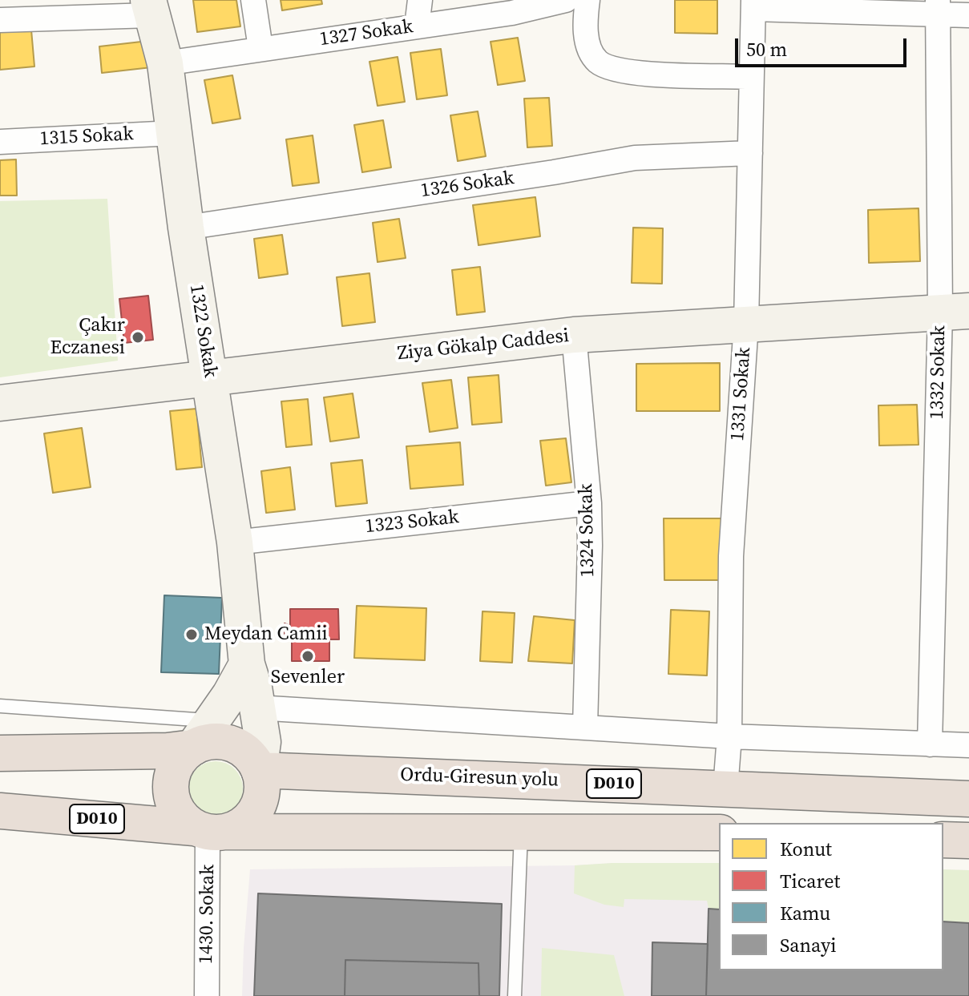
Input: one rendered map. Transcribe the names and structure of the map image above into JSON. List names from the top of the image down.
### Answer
{
  "streets": {
    "highway": ["Ordu-Giresun yolu", "D010"],
    "street": [
      "1327 Sokak",
      "1315 Sokak",
      "1326 Sokak",
      "1322 Sokak",
      "Ziya Gökalp Caddesi",
      "1332 Sokak",
      "1331 Sokak",
      "1323 Sokak",
      "1324 Sokak",
      "1430. Sokak"
    ]
  },
  "crossings": [
    ["1327 Sokak", "1322 Sokak"],
    ["1315 Sokak", "1322 Sokak"],
    ["1326 Sokak", "1322 Sokak"],
    ["1326 Sokak", "1331 Sokak"],
    ["1322 Sokak", "Ziya Gökalp Caddesi"],
    ["1322 Sokak", "1323 Sokak"],
    ["1322 Sokak", "Ordu-Giresun yolu"],
    ["1322 Sokak", "D010"],
    ["1322 Sokak", "1430. Sokak"],
    ["Ziya Gökalp Caddesi", "1332 Sokak"],
    ["Ziya Gökalp Caddesi", "1331 Sokak"],
    ["Ziya Gökalp Caddesi", "1324 Sokak"],
    ["1331 Sokak", "Ordu-Giresun yolu"],
    ["1323 Sokak", "1324 Sokak"],
    ["Ordu-Giresun yolu", "D010"],
    ["Ordu-Giresun yolu", "1430. Sokak"],
    ["D010", "1430. Sokak"]
  ],
  "places": ["Çakır Eczanesi", "Meydan Camii", "Sevenler"],
  "legend": [
    "Konut",
    "Ticaret",
    "Kamu",
    "Sanayi"
  ],
  "scale_bar": "50 m"
}
